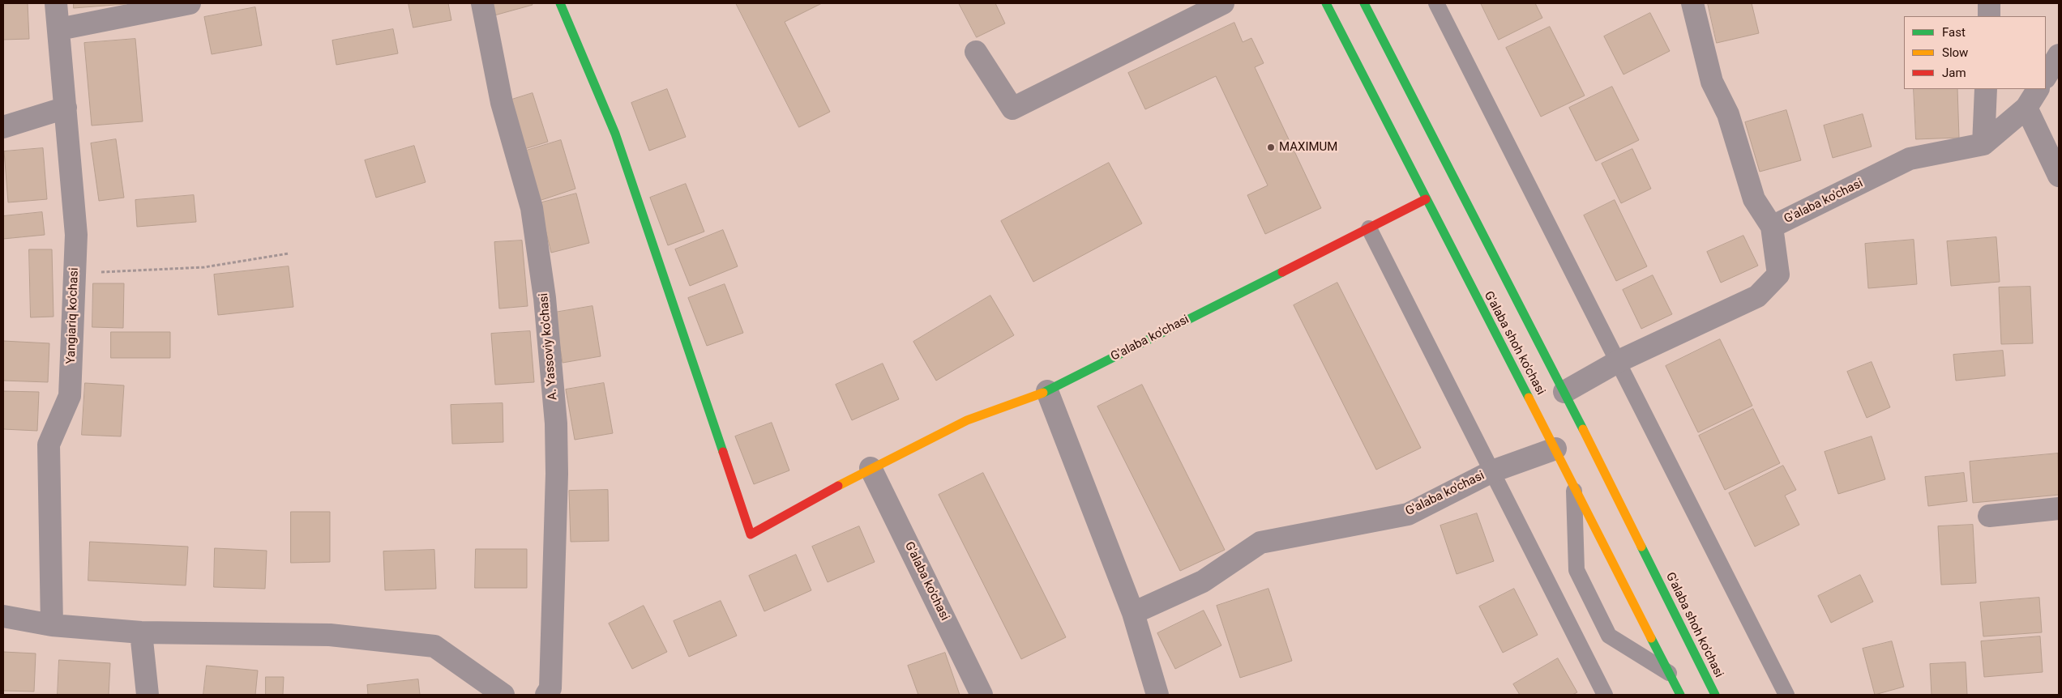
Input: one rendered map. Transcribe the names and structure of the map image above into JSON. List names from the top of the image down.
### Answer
{
  "streets": {
    "main road": ["G'alaba ko'chasi", "G'alaba shoh ko'chasi"],
    "street": ["Yangiariq ko'chasi", "A. Yassoviy ko'chasi"]
  },
  "crossings": [
    ["G'alaba ko'chasi", "G'alaba shoh ko'chasi"]
  ],
  "places": ["MAXIMUM"],
  "legend": ["Fast", "Slow", "Jam"]
}
